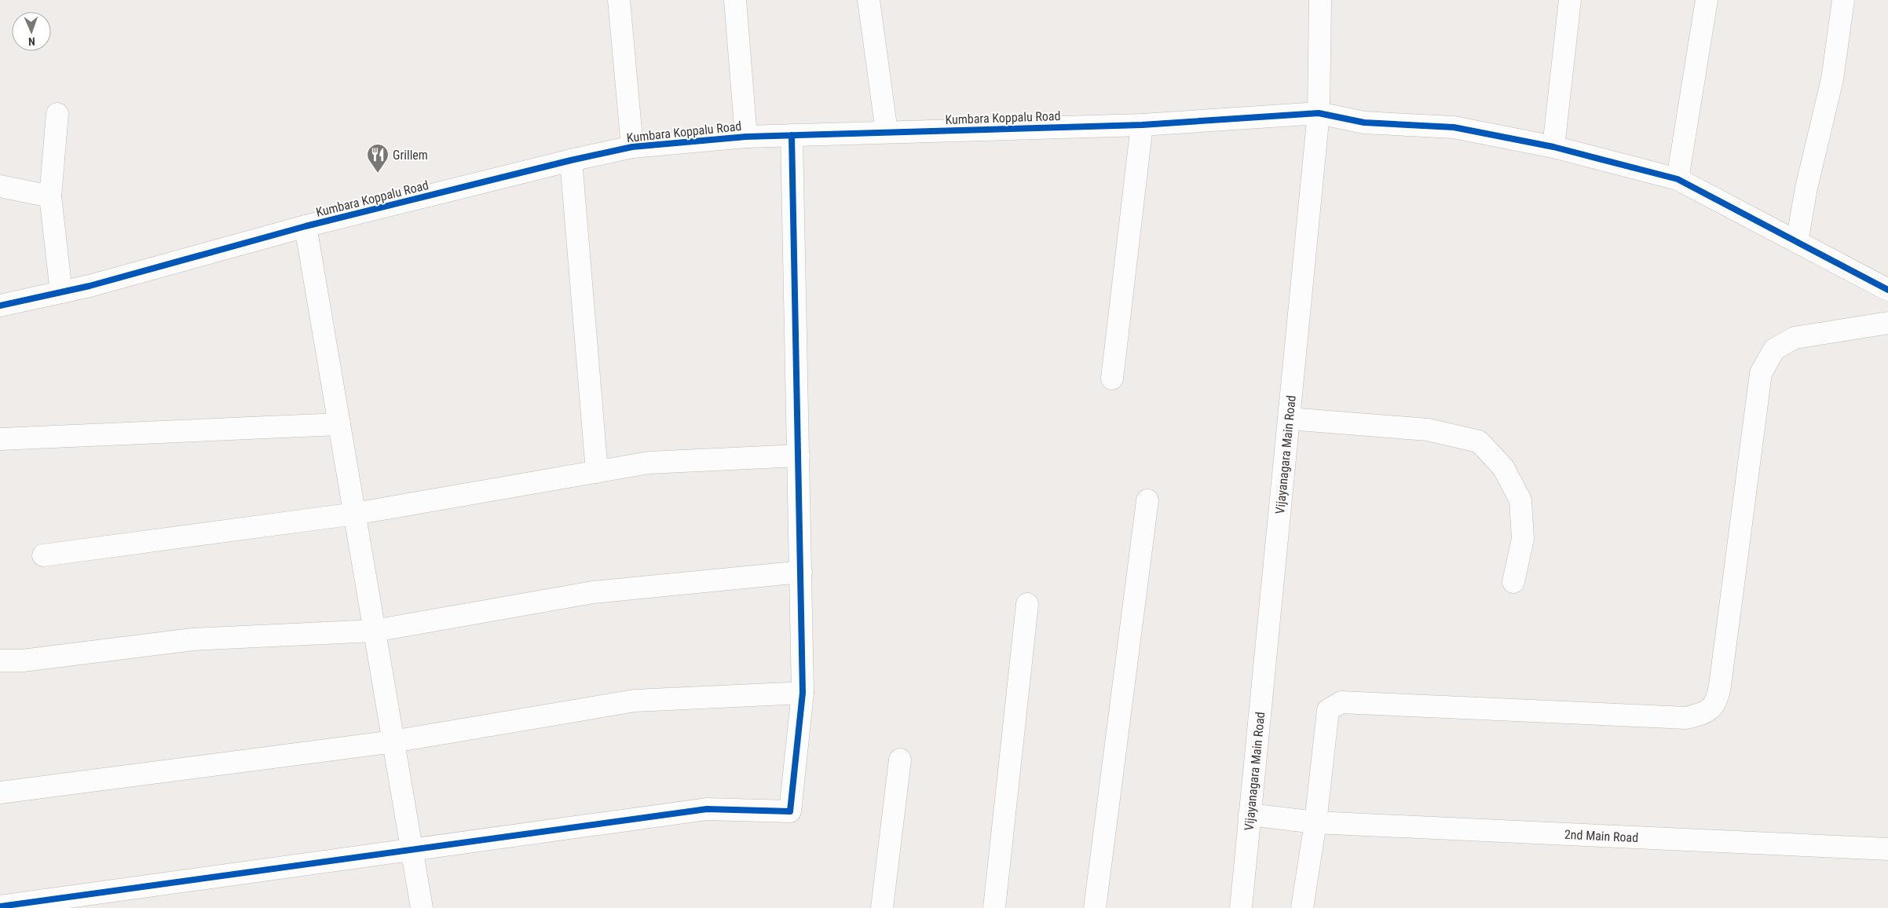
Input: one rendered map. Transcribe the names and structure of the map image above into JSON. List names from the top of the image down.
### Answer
{
  "streets": {
    "street": ["Kumbara Koppalu Road", "Vijayanagara Main Road", "2nd Main Road"]
  },
  "crossings": [
    ["Kumbara Koppalu Road", "Vijayanagara Main Road"],
    ["Vijayanagara Main Road", "2nd Main Road"]
  ],
  "places": {
    "restaurant": ["Grillem"]
  },
  "north": "bottom"
}
